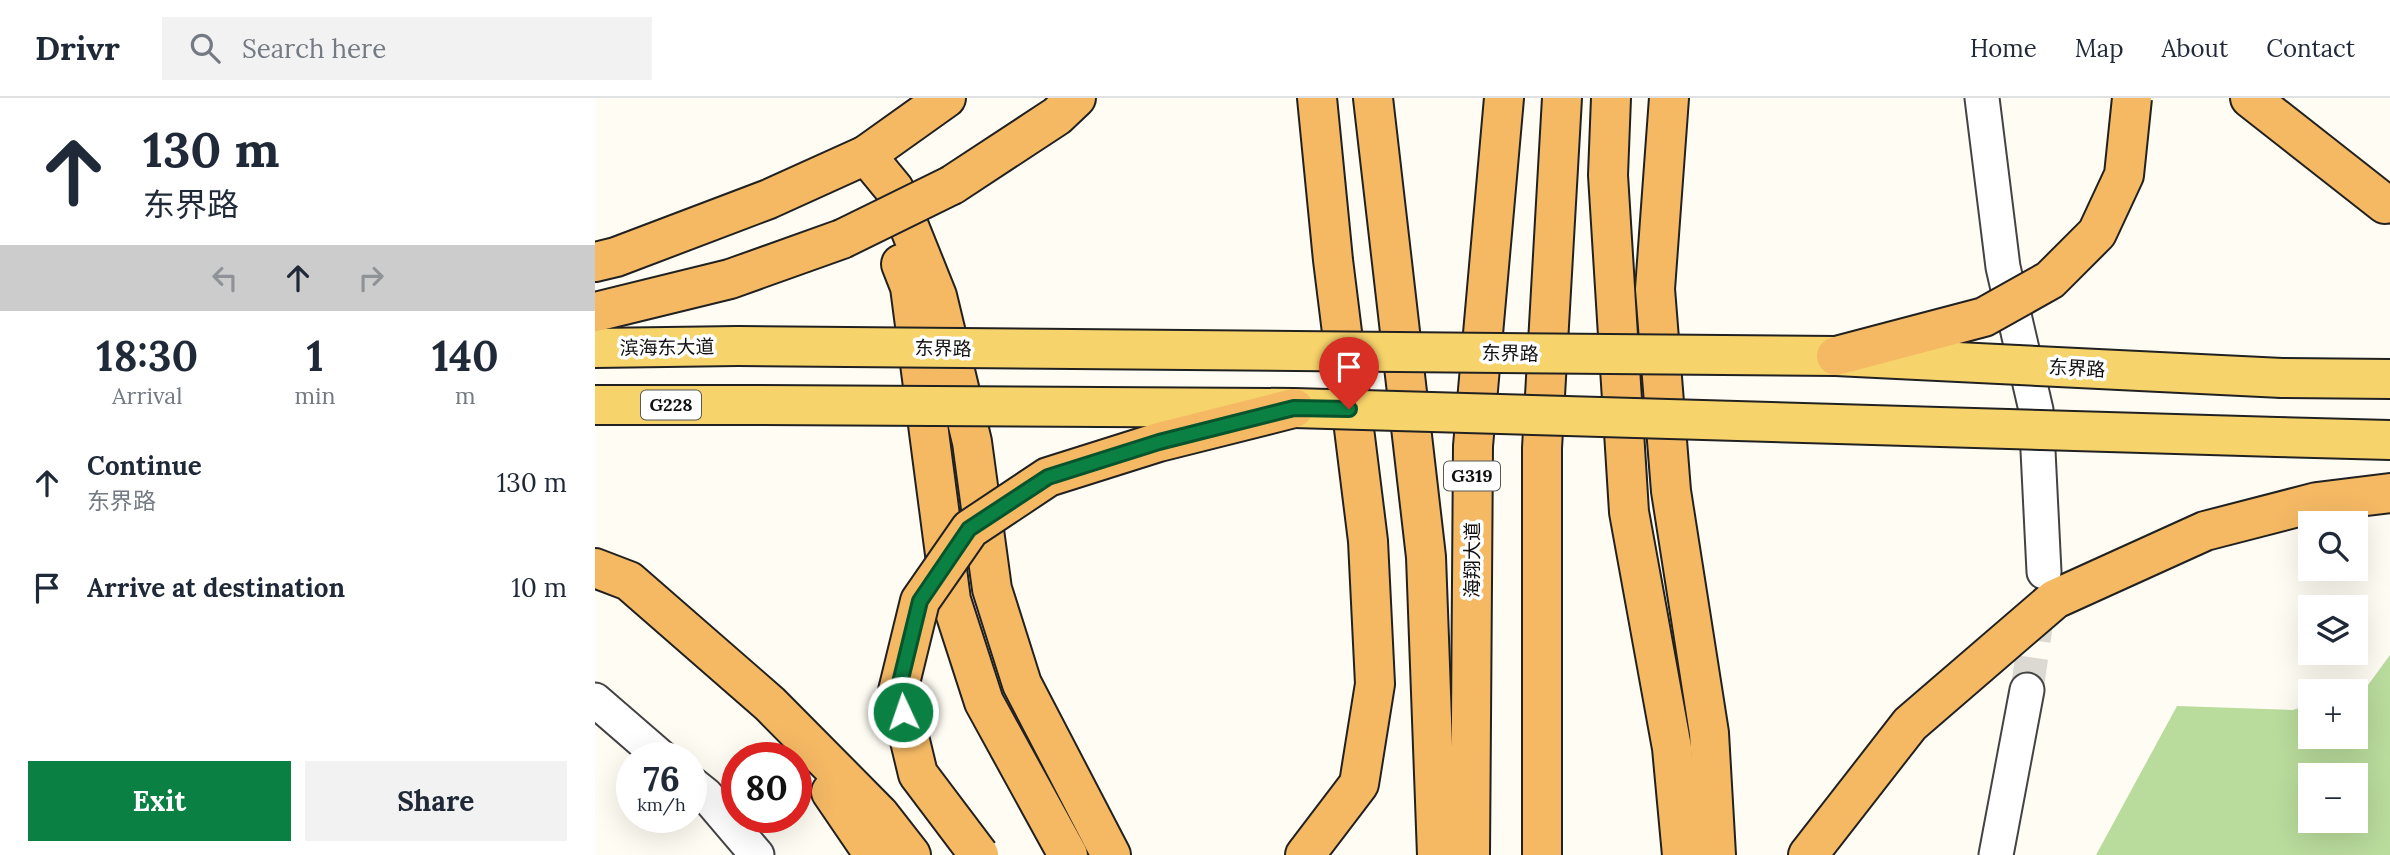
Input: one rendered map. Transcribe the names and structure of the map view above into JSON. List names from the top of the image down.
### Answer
{
  "streets": {
    "highway": ["G319", "海翔大道"],
    "main road": ["滨海东大道", "东界路", "G228"]
  },
  "crossings": [
    ["滨海东大道", "东界路"]
  ],
  "page": {
    "header": "Drivr",
    "search": "Search here",
    "nav": [
      "Home",
      "Map",
      "About",
      "Contact"
    ],
    "turn": ["130 m", "东界路"],
    "eta": [
      "18:30",
      "Arrival",
      "1",
      "min",
      "140",
      "m"
    ],
    "list": [
      {
        "name": "Continue",
        "note": "东界路",
        "value": "130 m"
      },
      {
        "name": "Arrive at destination",
        "value": "10 m"
      }
    ],
    "map_buttons": ["+", "−"],
    "speed": "76 km/h",
    "limit": "80",
    "buttons": ["Exit", "Share"]
  }
}
